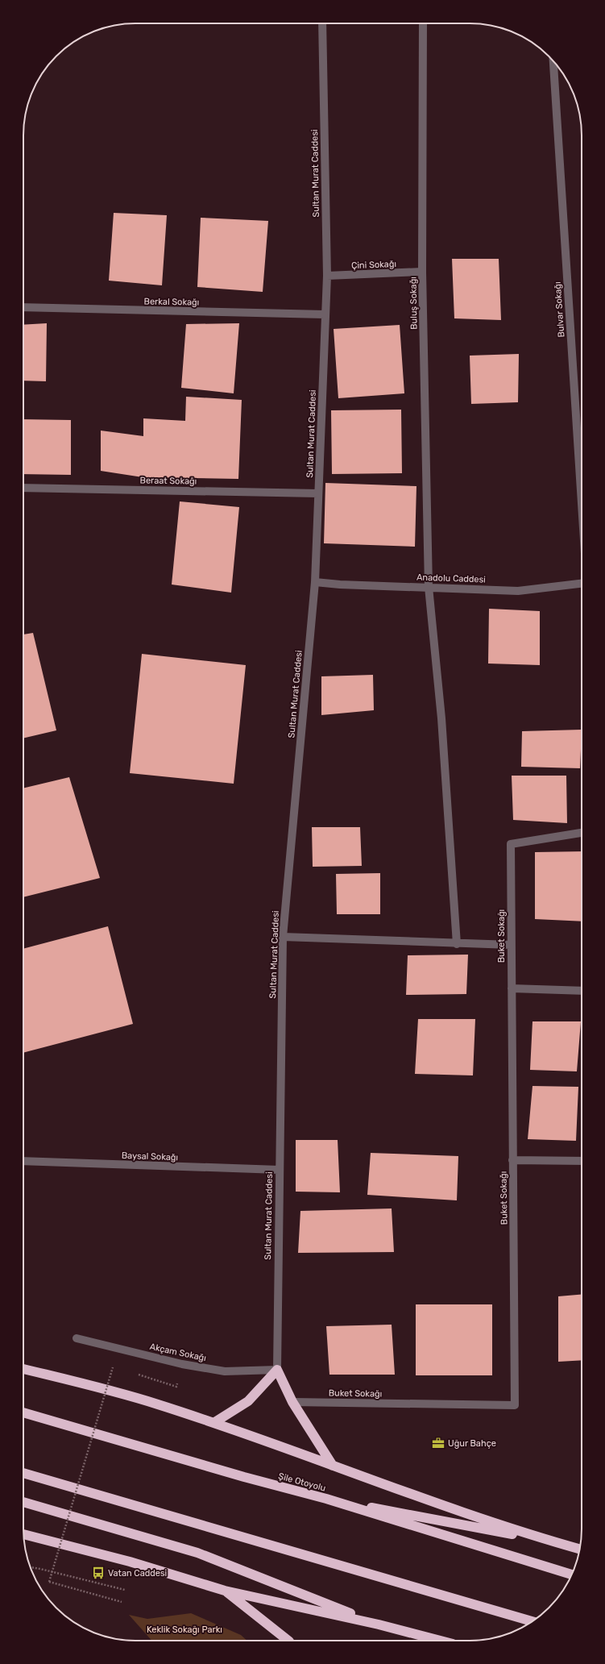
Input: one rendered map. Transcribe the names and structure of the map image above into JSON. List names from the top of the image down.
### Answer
{
  "streets": {
    "highway": ["Şile Otoyolu"],
    "street": [
      "Sultan Murat Caddesi",
      "Çini Sokağı",
      "Berkal Sokağı",
      "Buluş Sokağı",
      "Bulvar Sokağı",
      "Beraat Sokağı",
      "Anadolu Caddesi",
      "Buket Sokağı",
      "Baysal Sokağı",
      "Akçam Sokağı"
    ]
  },
  "crossings": [
    ["Sultan Murat Caddesi", "Çini Sokağı"],
    ["Sultan Murat Caddesi", "Berkal Sokağı"],
    ["Sultan Murat Caddesi", "Beraat Sokağı"],
    ["Sultan Murat Caddesi", "Anadolu Caddesi"],
    ["Sultan Murat Caddesi", "Baysal Sokağı"],
    ["Sultan Murat Caddesi", "Akçam Sokağı"],
    ["Çini Sokağı", "Buluş Sokağı"],
    ["Buluş Sokağı", "Anadolu Caddesi"]
  ],
  "parks": ["Keklik Sokağı Parkı"],
  "places": {
    "office": ["Uğur Bahçe"],
    "bus stop": ["Vatan Caddesi"]
  }
}
